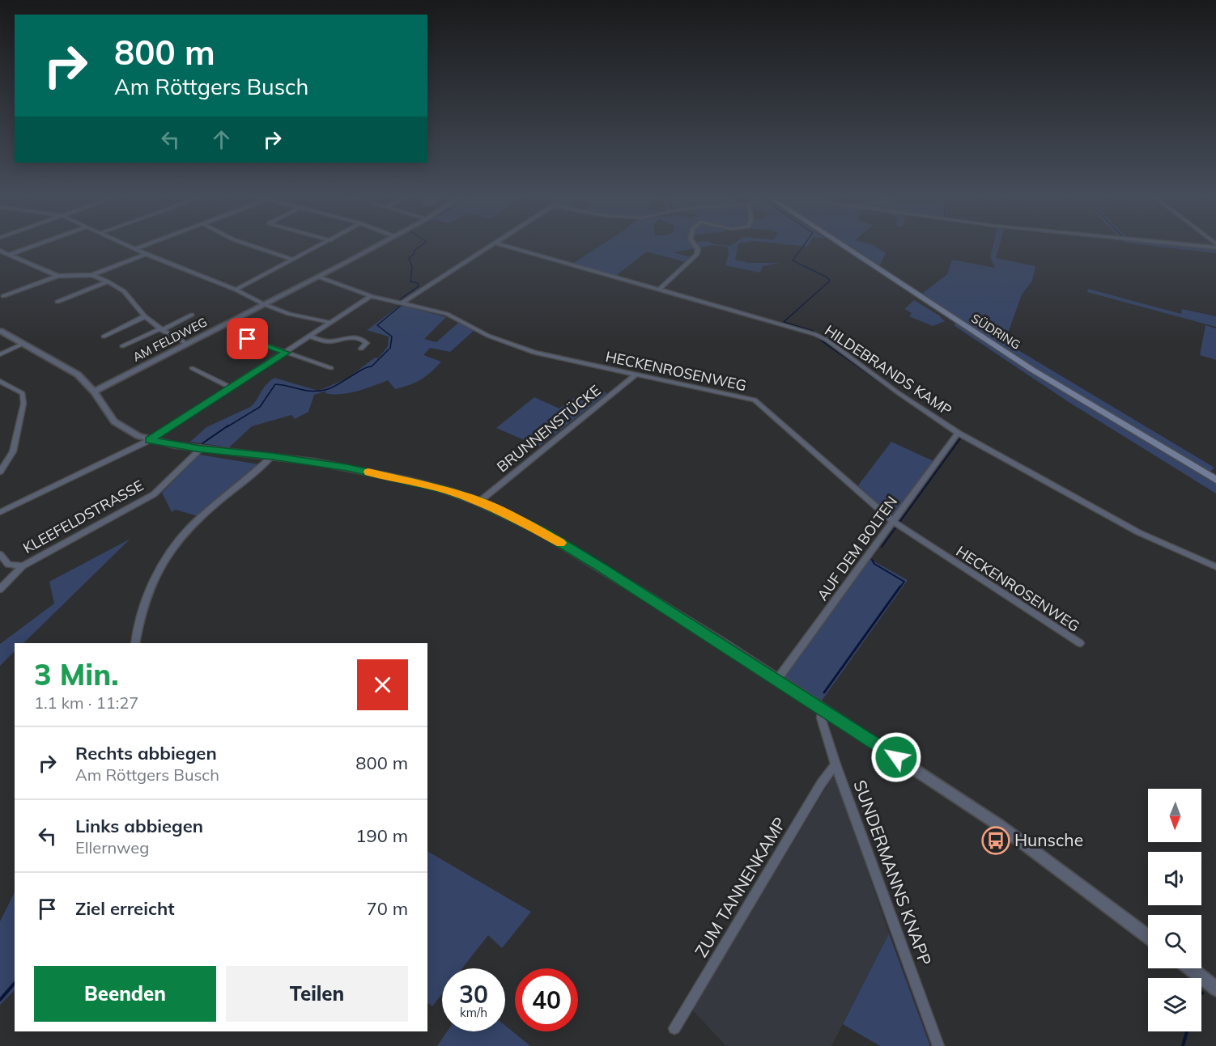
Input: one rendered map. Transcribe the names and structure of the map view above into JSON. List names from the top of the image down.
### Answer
{
  "streets": {
    "main road": ["SÜDRING"],
    "street": [
      "AM FELDWEG",
      "HILDEBRANDS KAMP",
      "HECKENROSENWEG",
      "BRUNNENSTÜCKE",
      "KLEEFELDSTRASSE",
      "AUF DEM BOLTEN",
      "SUNDERMANNS KNAPP",
      "ZUM TANNENKAMP"
    ]
  },
  "crossings": [
    ["AM FELDWEG", "HECKENROSENWEG"],
    ["HILDEBRANDS KAMP", "AUF DEM BOLTEN"],
    ["HECKENROSENWEG", "BRUNNENSTÜCKE"],
    ["HECKENROSENWEG", "AUF DEM BOLTEN"],
    ["SUNDERMANNS KNAPP", "ZUM TANNENKAMP"]
  ],
  "places": {
    "bus stop": ["Hunsche"]
  },
  "north": "bottom",
  "page": {
    "turn": ["800 m", "Am Röttgers Busch"],
    "heading": ["3 Min.", "1.1 km · 11:27"],
    "list": [
      {
        "name": "Rechts abbiegen",
        "note": "Am Röttgers Busch",
        "value": "800 m"
      },
      {
        "name": "Links abbiegen",
        "note": "Ellernweg",
        "value": "190 m"
      },
      {
        "name": "Ziel erreicht",
        "value": "70 m"
      }
    ],
    "buttons": ["Beenden", "Teilen"],
    "speed": "30 km/h",
    "limit": "40"
  }
}
